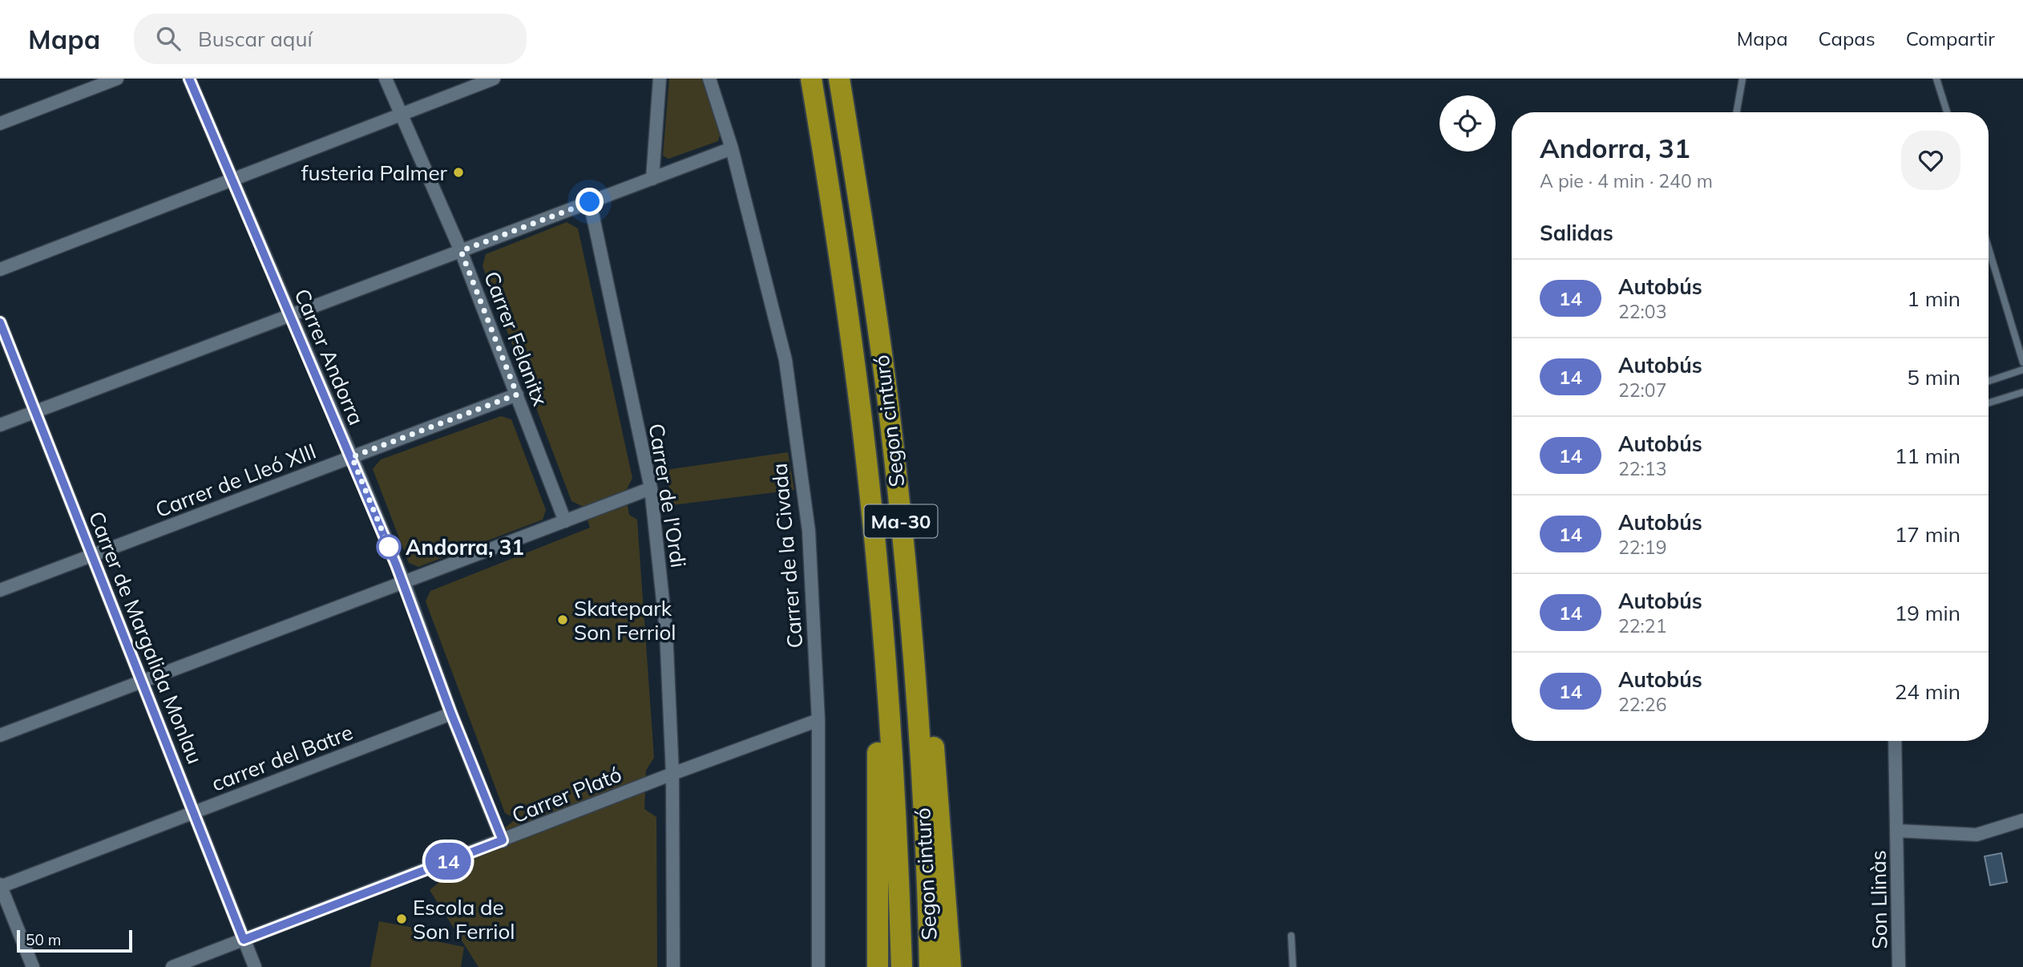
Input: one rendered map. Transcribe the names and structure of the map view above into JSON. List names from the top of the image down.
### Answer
{
  "streets": {
    "highway": ["Segon cinturó", "Ma-30"],
    "street": [
      "Carrer Felanitx",
      "Carrer Andorra",
      "Carrer de Lleó XIII",
      "Carrer de l'Ordi",
      "Carrer de la Civada",
      "Carrer de Margalida Monlau",
      "carrer del Batre",
      "Carrer Plató",
      "Son Llinàs"
    ]
  },
  "crossings": [
    ["Carrer Felanitx", "Carrer de Lleó XIII"],
    ["Carrer Andorra", "Carrer de Lleó XIII"],
    ["Carrer Andorra", "carrer del Batre"],
    ["Carrer Andorra", "Carrer Plató"],
    ["Segon cinturó", "Ma-30"],
    ["Carrer de Lleó XIII", "Carrer de Margalida Monlau"],
    ["Carrer de l'Ordi", "Carrer Plató"],
    ["Carrer de la Civada", "Carrer Plató"],
    ["Carrer de Margalida Monlau", "carrer del Batre"],
    ["Carrer de Margalida Monlau", "Carrer Plató"]
  ],
  "places": [
    "fusteria Palmer",
    "Andorra, 31",
    "Skatepark Son Ferriol",
    "Escola de Son Ferriol"
  ],
  "lines": ["bus line 14"],
  "scale_bar": "50 m",
  "page": {
    "header": "Mapa",
    "search": "Buscar aquí",
    "nav": ["Mapa", "Capas", "Compartir"],
    "on_map": "14",
    "heading": [
      ["Andorra, 31", "A pie · 4 min · 240 m"],
      "Salidas"
    ],
    "list": [
      {
        "mark": "14",
        "name": "Autobús",
        "note": "22:03",
        "value": "1 min"
      },
      {
        "mark": "14",
        "name": "Autobús",
        "note": "22:07",
        "value": "5 min"
      },
      {
        "mark": "14",
        "name": "Autobús",
        "note": "22:13",
        "value": "11 min"
      },
      {
        "mark": "14",
        "name": "Autobús",
        "note": "22:19",
        "value": "17 min"
      },
      {
        "mark": "14",
        "name": "Autobús",
        "note": "22:21",
        "value": "19 min"
      },
      {
        "mark": "14",
        "name": "Autobús",
        "note": "22:26",
        "value": "24 min"
      }
    ],
    "scale": "50 m"
  }
}
